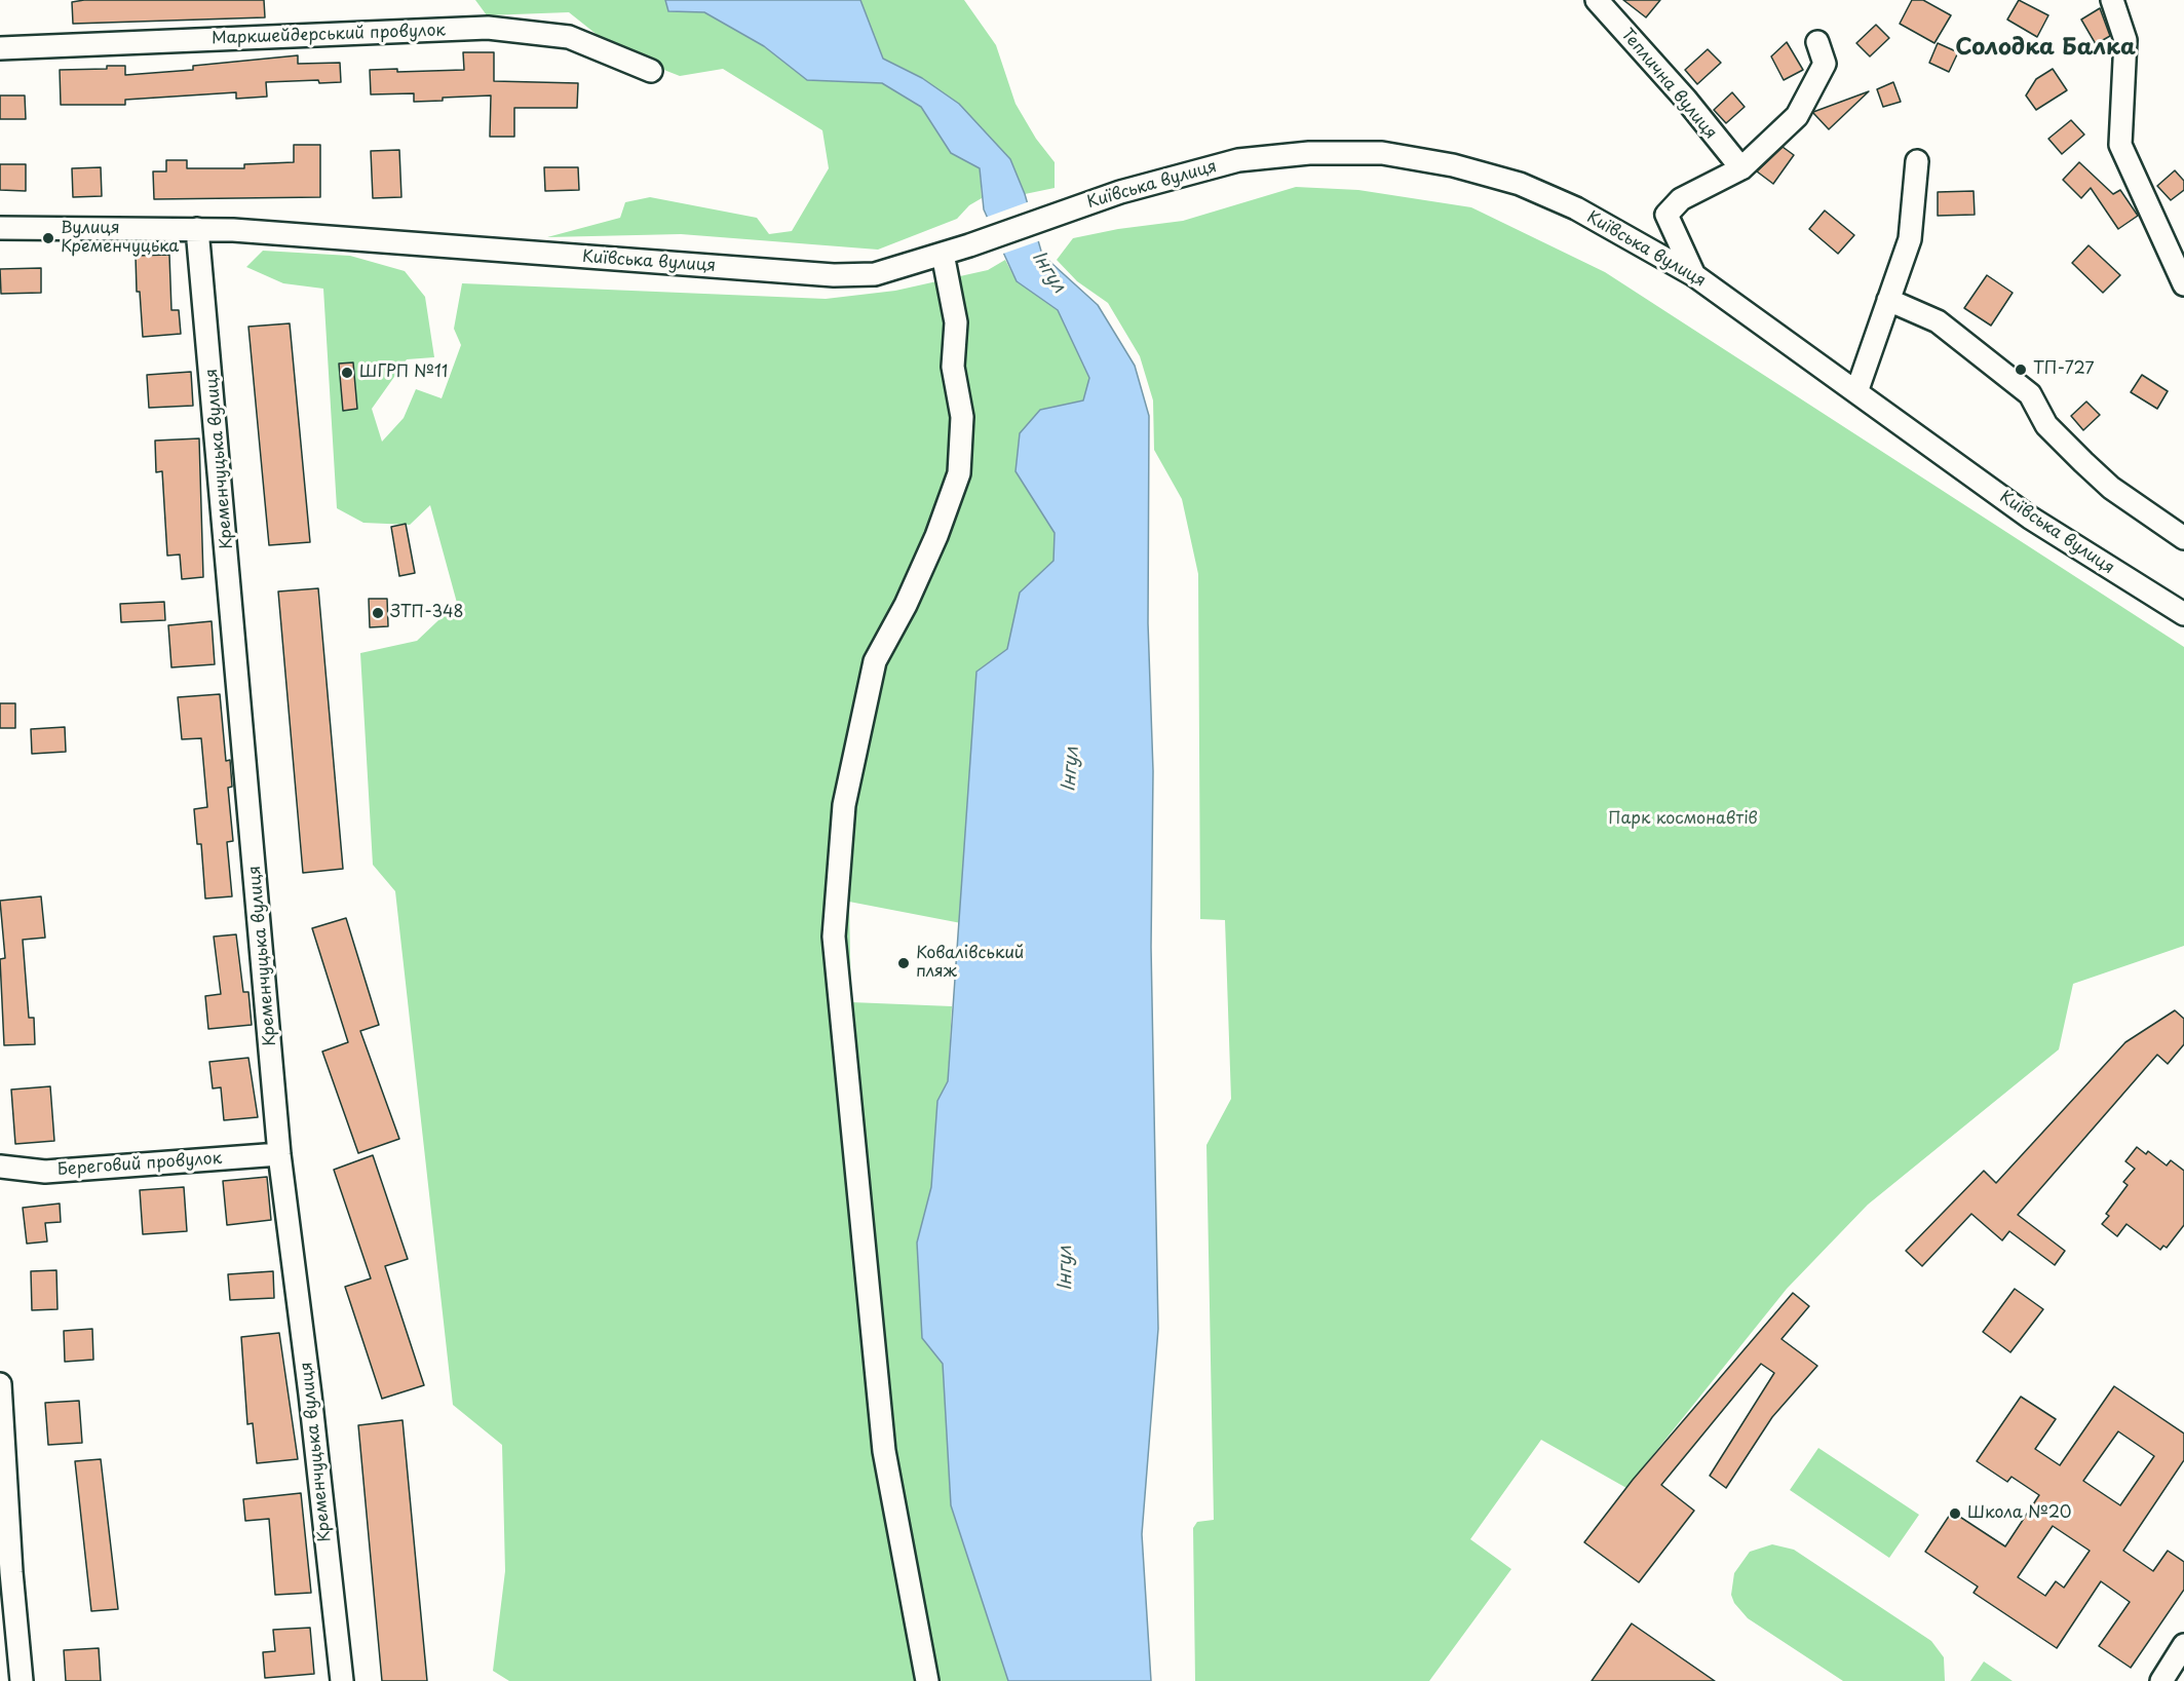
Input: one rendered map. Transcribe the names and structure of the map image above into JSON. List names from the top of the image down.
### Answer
{
  "streets": {
    "street": [
      "Маркшейдерський провулок",
      "Теплична вулиця",
      "Київська вулиця",
      "Кременчуцька вулиця",
      "Береговий провулок"
    ]
  },
  "crossings": [
    ["Київська вулиця", "Кременчуцька вулиця"],
    ["Кременчуцька вулиця", "Береговий провулок"]
  ],
  "districts": ["Солодка Балка"],
  "water": ["Інгул"],
  "parks": ["Парк космонавтів"],
  "places": [
    "Вулиця Кременчуцька",
    "ТП-727",
    "ШГРП №11",
    "ЗТП-348",
    "Ковалівський пляж",
    "Школа №20"
  ]
}
